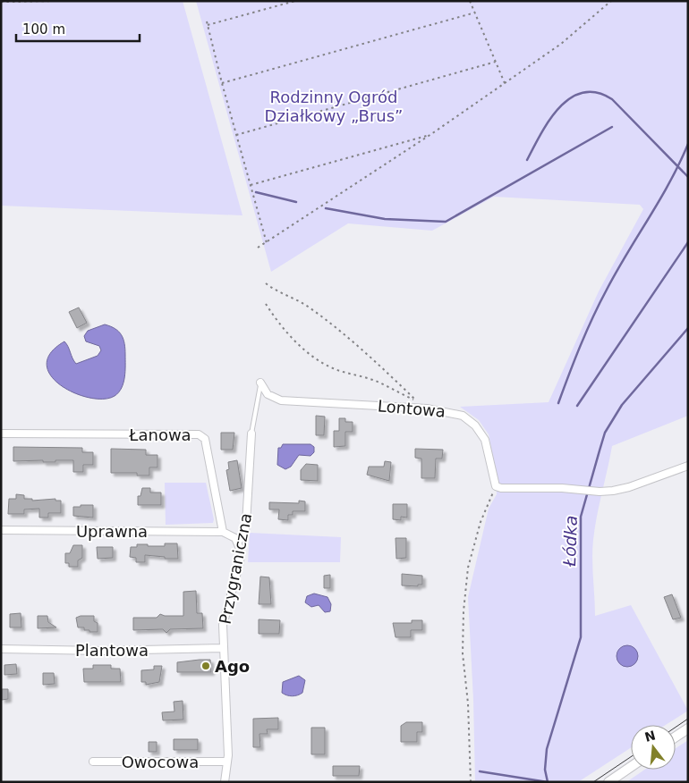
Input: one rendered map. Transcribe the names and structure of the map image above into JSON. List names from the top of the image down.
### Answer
{
  "streets": {
    "street": [
      "Lontowa",
      "Łanowa",
      "Uprawna",
      "Przygraniczna",
      "Plantowa",
      "Owocowa"
    ]
  },
  "crossings": [
    ["Lontowa", "Przygraniczna"],
    ["Łanowa", "Uprawna"],
    ["Przygraniczna", "Plantowa"],
    ["Przygraniczna", "Owocowa"]
  ],
  "water": ["Łódka"],
  "parks": ["Rodzinny Ogród Działkowy „Brus”"],
  "places": ["Ago"],
  "scale_bar": "100 m",
  "north": "top"
}
